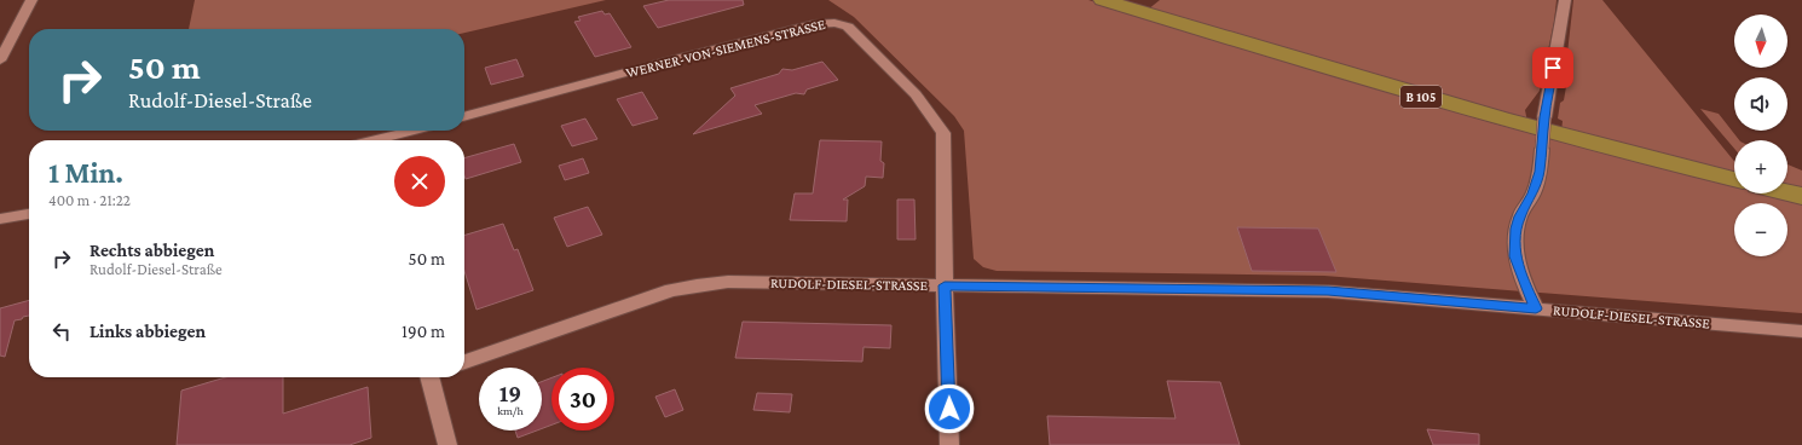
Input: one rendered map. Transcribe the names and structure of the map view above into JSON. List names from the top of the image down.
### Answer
{
  "streets": {
    "highway": ["B 105"],
    "street": ["WERNER-VON-SIEMENS-STRASSE", "RUDOLF-DIESEL-STRASSE"]
  },
  "crossings": [
    ["WERNER-VON-SIEMENS-STRASSE", "RUDOLF-DIESEL-STRASSE"]
  ],
  "north": "bottom",
  "page": {
    "map_buttons": ["+", "−"],
    "turn": ["50 m", "Rudolf-Diesel-Straße"],
    "heading": ["1 Min.", "400 m · 21:22"],
    "list": [
      {
        "name": "Rechts abbiegen",
        "note": "Rudolf-Diesel-Straße",
        "value": "50 m"
      },
      {
        "name": "Links abbiegen",
        "value": "190 m"
      }
    ],
    "speed": "19 km/h",
    "limit": "30"
  }
}
